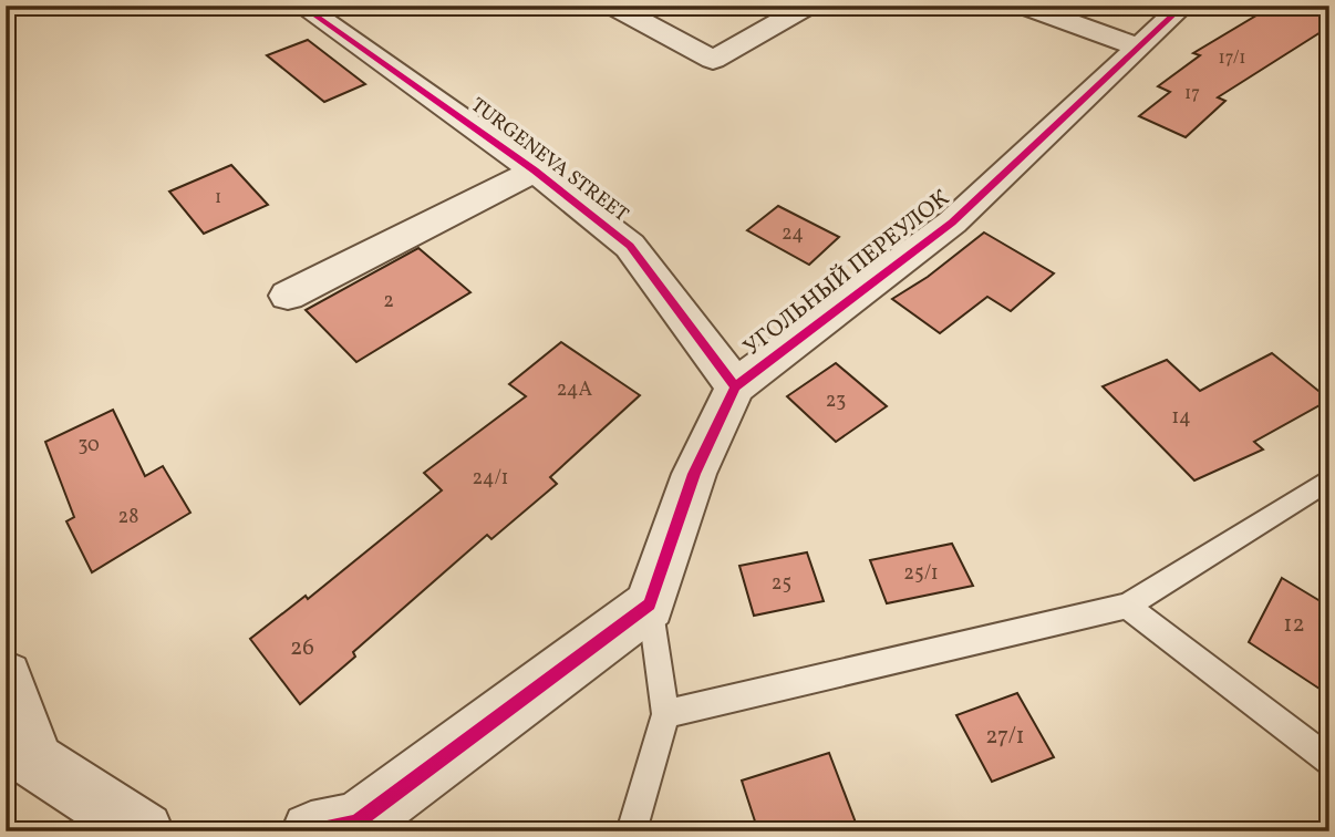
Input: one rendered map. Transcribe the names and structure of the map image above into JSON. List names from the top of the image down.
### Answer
{
  "streets": {
    "street": ["TURGENEVA STREET", "УГОЛЬНЫЙ ПЕРЕУЛОК"]
  },
  "crossings": [
    ["TURGENEVA STREET", "УГОЛЬНЫЙ ПЕРЕУЛОК"]
  ],
  "house_numbers": [
    "17/1",
    "17",
    "1",
    "24",
    "2",
    "24А",
    "23",
    "14",
    "30",
    "24/1",
    "28",
    "25/1",
    "25",
    "12",
    "26",
    "27/1"
  ]
}
